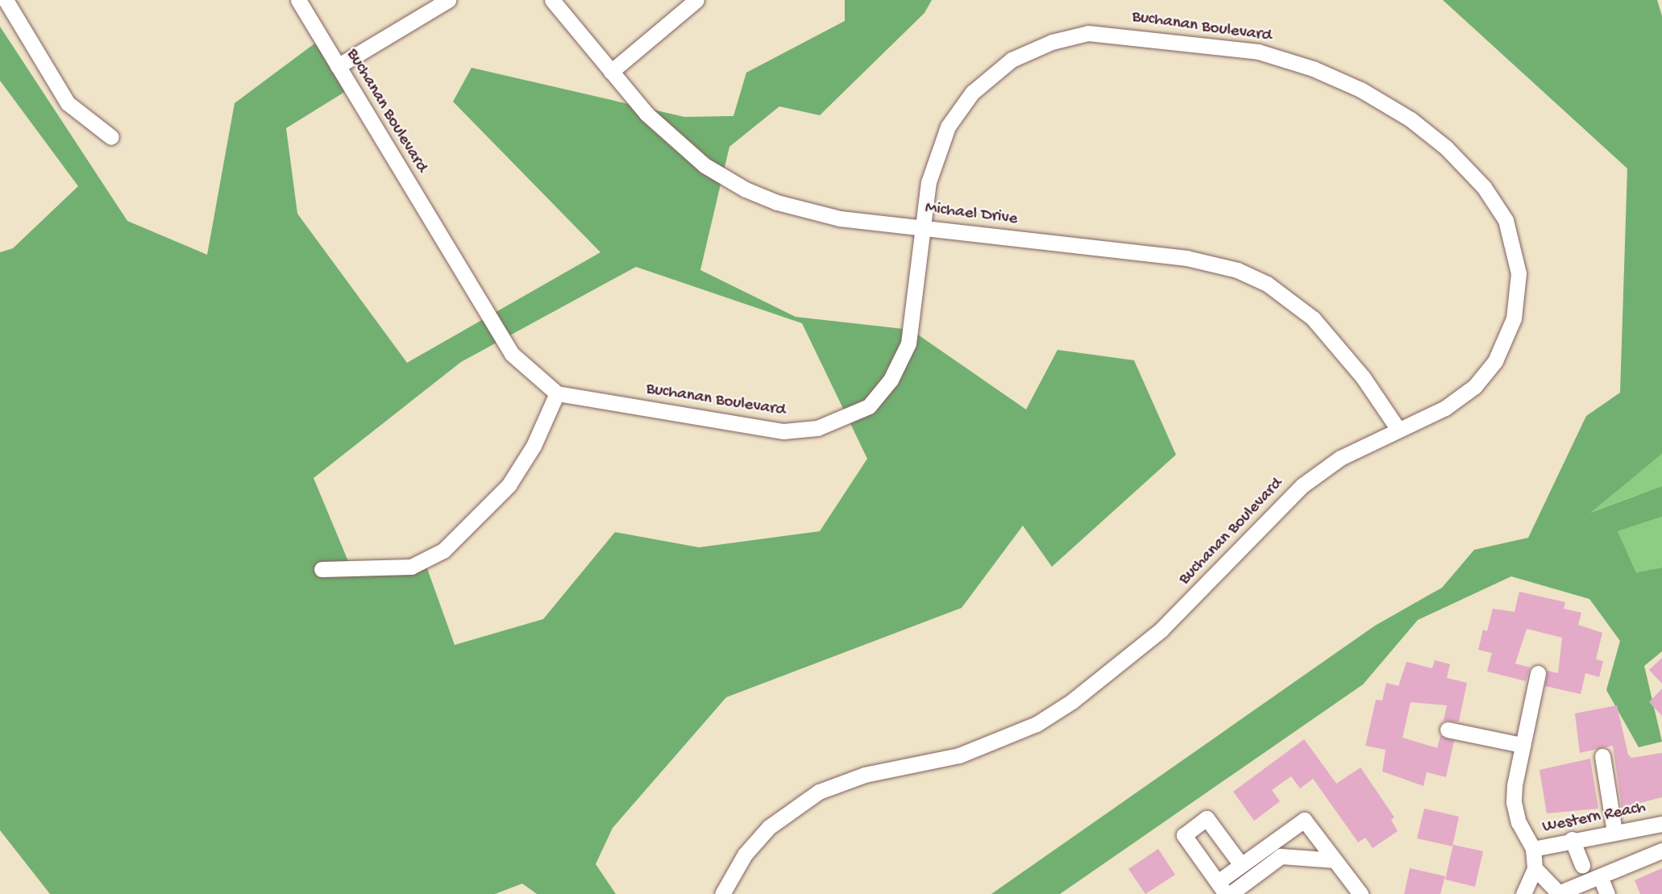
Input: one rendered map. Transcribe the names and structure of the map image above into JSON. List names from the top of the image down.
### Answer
{
  "streets": {
    "street": ["Buchanan Boulevard", "Michael Drive", "Western Reach"]
  },
  "crossings": [
    ["Buchanan Boulevard", "Michael Drive"]
  ]
}
